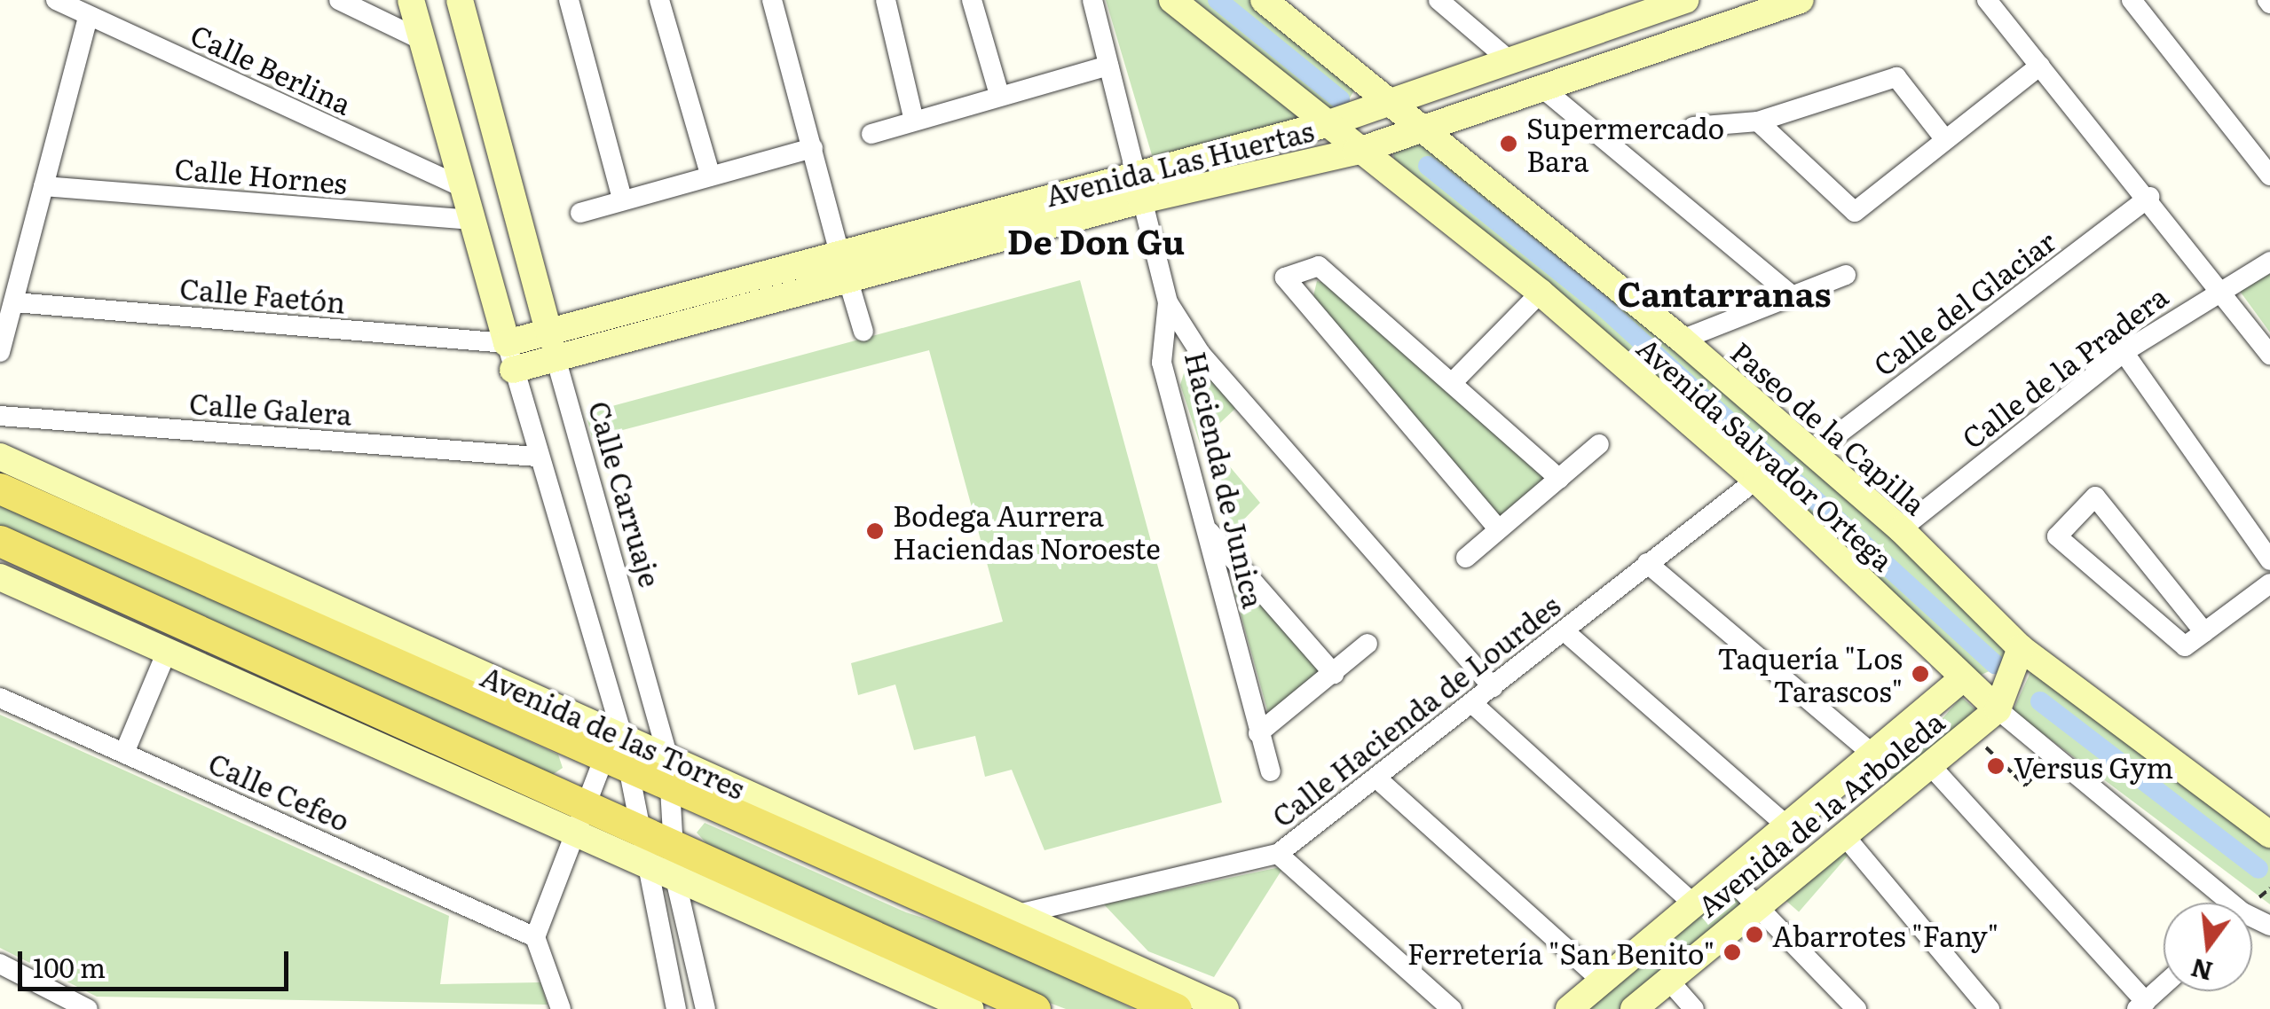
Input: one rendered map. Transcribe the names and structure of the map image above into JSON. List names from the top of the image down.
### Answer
{
  "streets": {
    "main road": ["Avenida de las Torres"],
    "street": [
      "Calle Berlina",
      "Avenida Las Huertas",
      "Calle Hornes",
      "Calle Faetón",
      "Calle del Glaciar",
      "Calle de la Pradera",
      "Calle Galera",
      "Paseo de la Capilla",
      "Avenida Salvador Ortega",
      "Hacienda de Junica",
      "Calle Carruaje",
      "Calle Hacienda de Lourdes",
      "Calle Cefeo",
      "Avenida de la Arboleda"
    ]
  },
  "crossings": [
    ["Avenida Las Huertas", "Calle Faetón"],
    ["Avenida Las Huertas", "Paseo de la Capilla"],
    ["Avenida Las Huertas", "Avenida Salvador Ortega"],
    ["Avenida Las Huertas", "Hacienda de Junica"],
    ["Avenida Las Huertas", "Calle Carruaje"],
    ["Calle del Glaciar", "Paseo de la Capilla"],
    ["Calle de la Pradera", "Paseo de la Capilla"],
    ["Paseo de la Capilla", "Avenida de la Arboleda"],
    ["Avenida Salvador Ortega", "Calle Hacienda de Lourdes"],
    ["Avenida Salvador Ortega", "Avenida de la Arboleda"],
    ["Calle Carruaje", "Avenida de las Torres"],
    ["Calle Hacienda de Lourdes", "Avenida de las Torres"]
  ],
  "districts": ["De Don Gu", "Cantarranas"],
  "places": [
    "Supermercado Bara",
    "Bodega Aurrera Haciendas Noroeste",
    "Taquería \"Los Tarascos\"",
    "Versus Gym",
    "Abarrotes \"Fany\"",
    "Ferretería \"San Benito\""
  ],
  "scale_bar": "100 m",
  "north": "bottom"
}
